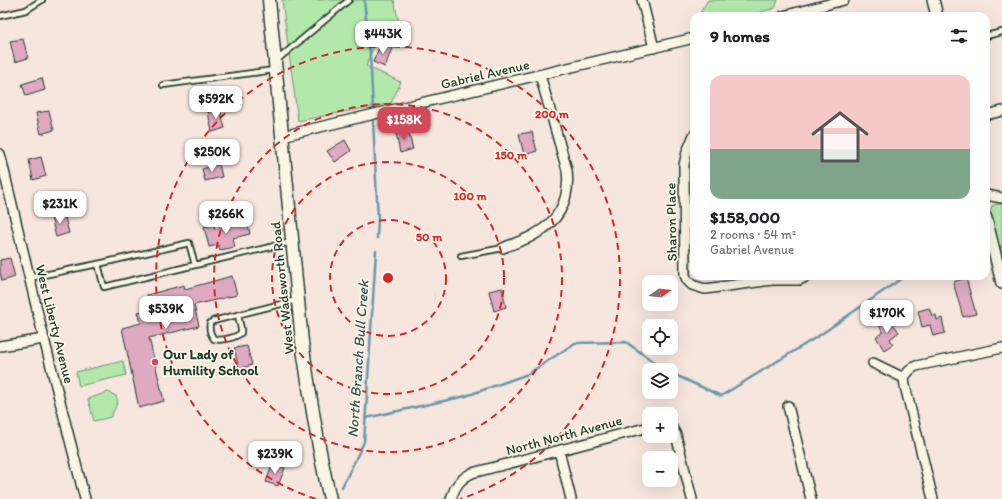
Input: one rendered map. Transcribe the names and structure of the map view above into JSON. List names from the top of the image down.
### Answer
{
  "streets": {
    "main road": ["West Wadsworth Road"],
    "street": [
      "Gabriel Avenue",
      "Sharon Place",
      "West Liberty Avenue",
      "North North Avenue"
    ]
  },
  "crossings": [
    ["Gabriel Avenue", "West Wadsworth Road"]
  ],
  "water": ["North Branch Bull Creek"],
  "places": ["Our Lady of Humility School"],
  "north": "right",
  "page": {
    "heading": "9 homes",
    "price": [
      "$443K",
      "$592K",
      "$158K",
      "$250K",
      "$231K",
      "$266K",
      "$539K",
      "$170K",
      "$239K"
    ],
    "list": [
      {
        "name": "$158,000",
        "note": "2 rooms · 54 m² · Gabriel Avenue"
      }
    ],
    "map_buttons": ["+", "−"]
  },
  "rings": [
    "200 m",
    "150 m",
    "100 m",
    "50 m"
  ]
}
